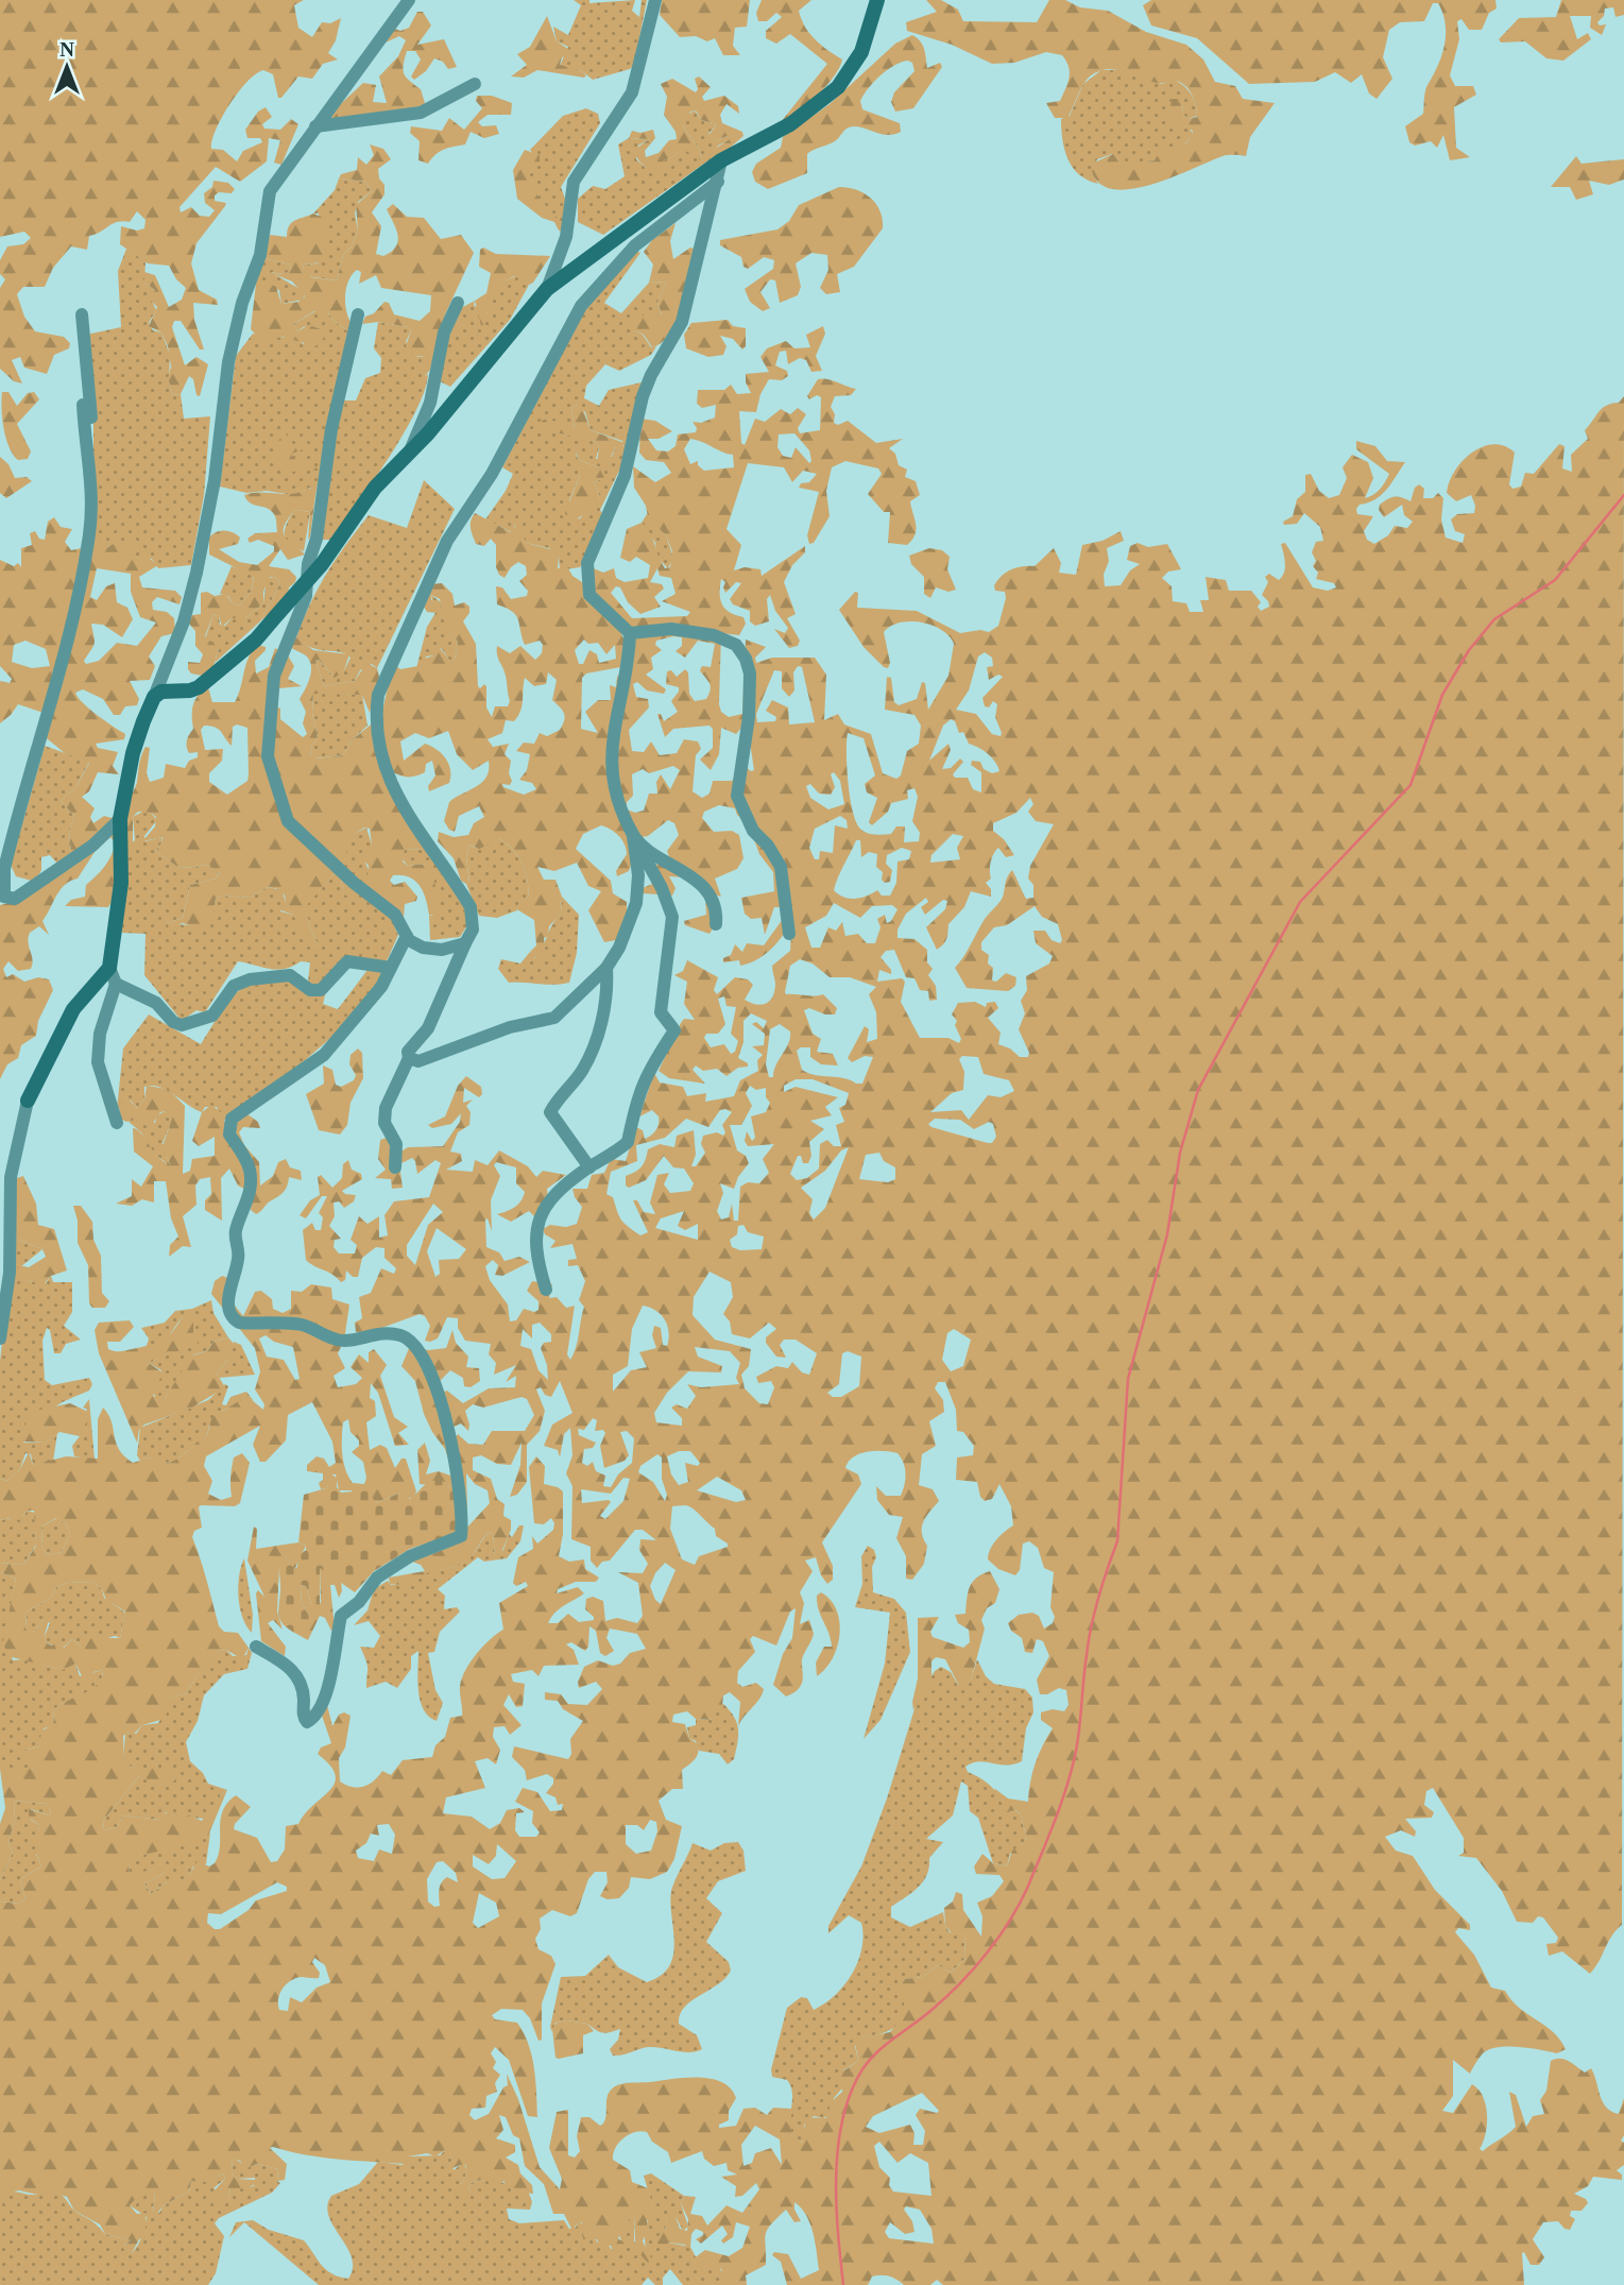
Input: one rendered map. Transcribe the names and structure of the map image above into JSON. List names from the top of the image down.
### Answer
{
  "north": "top"
}
